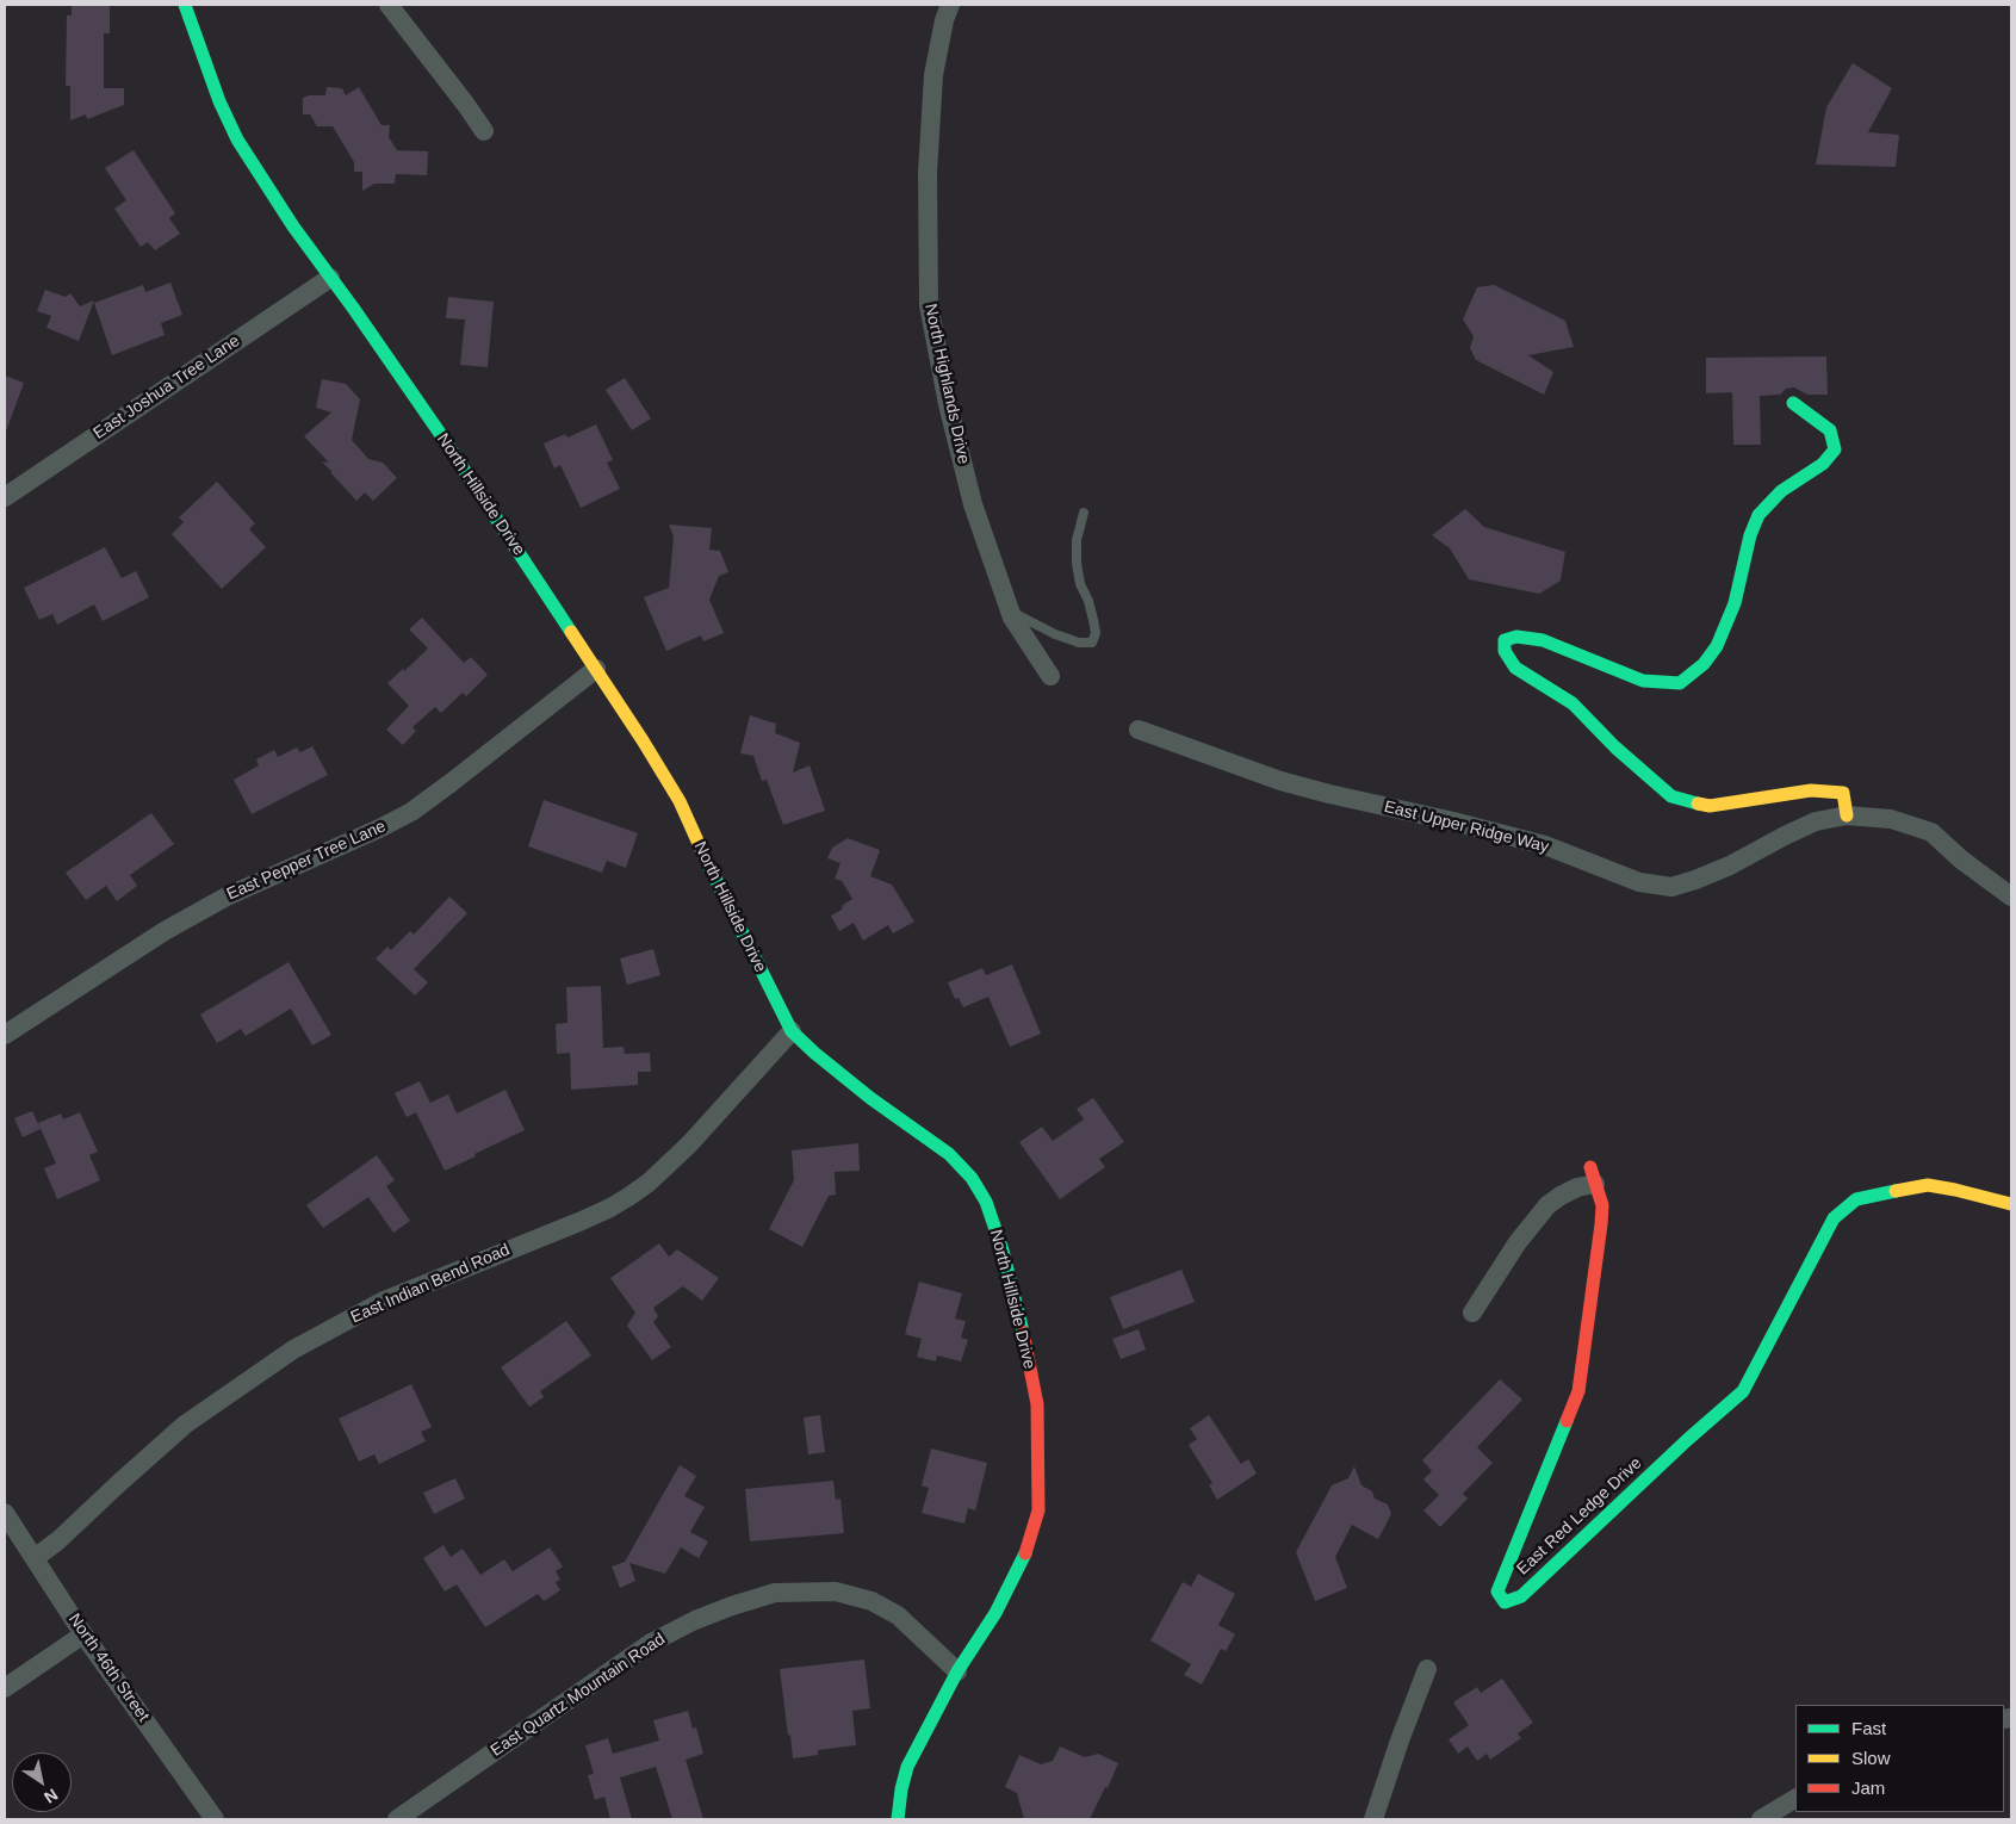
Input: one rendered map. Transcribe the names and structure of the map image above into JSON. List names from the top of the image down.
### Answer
{
  "streets": {
    "street": [
      "North Highlands Drive",
      "East Joshua Tree Lane",
      "North Hillside Drive",
      "East Upper Ridge Way",
      "East Pepper Tree Lane",
      "East Indian Bend Road",
      "East Red Ledge Drive",
      "North 46th Street",
      "East Quartz Mountain Road"
    ]
  },
  "crossings": [
    ["East Joshua Tree Lane", "North Hillside Drive"],
    ["North Hillside Drive", "East Pepper Tree Lane"],
    ["North Hillside Drive", "East Indian Bend Road"],
    ["North Hillside Drive", "East Quartz Mountain Road"],
    ["East Indian Bend Road", "North 46th Street"]
  ],
  "legend": ["Fast", "Slow", "Jam"],
  "north": "bottom right"
}
